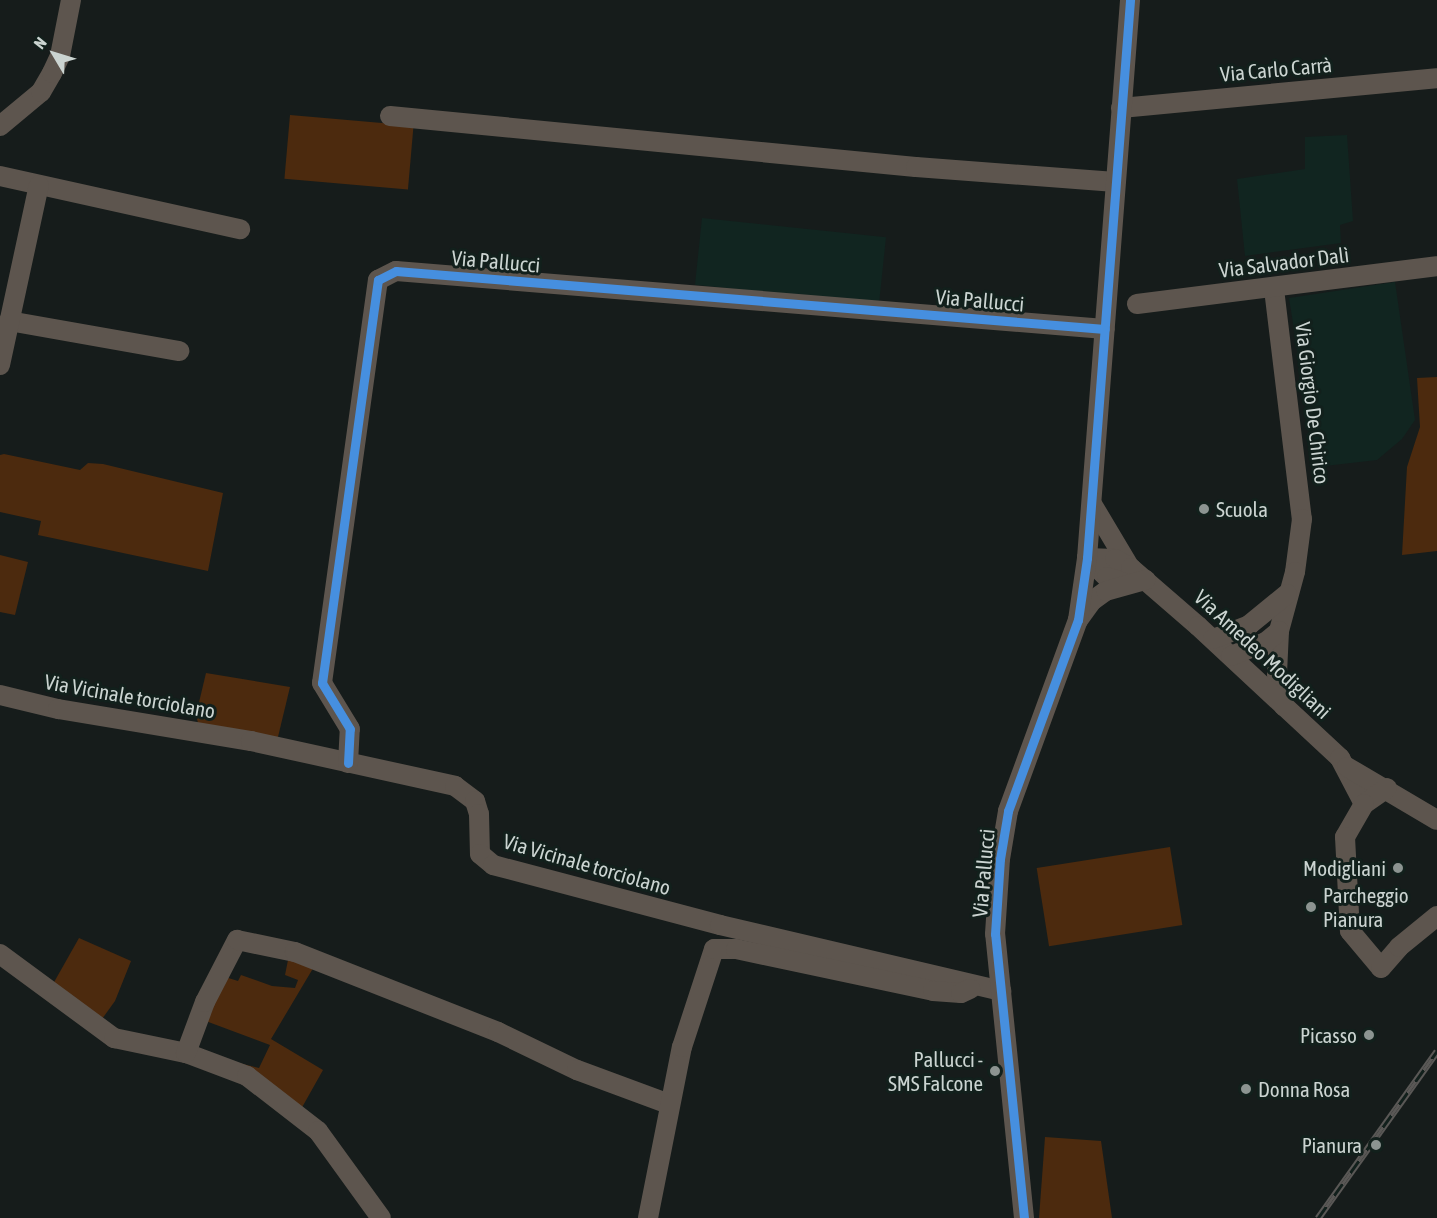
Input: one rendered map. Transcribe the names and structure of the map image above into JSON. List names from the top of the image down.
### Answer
{
  "streets": {
    "street": [
      "Via Carlo Carrà",
      "Via Pallucci",
      "Via Salvador Dalì",
      "Via Giorgio De Chirico",
      "Via Amedeo Modigliani",
      "Via Vicinale torciolano"
    ]
  },
  "crossings": [
    ["Via Carlo Carrà", "Via Pallucci"],
    ["Via Pallucci", "Via Amedeo Modigliani"],
    ["Via Pallucci", "Via Vicinale torciolano"],
    ["Via Salvador Dalì", "Via Giorgio De Chirico"],
    ["Via Giorgio De Chirico", "Via Amedeo Modigliani"]
  ],
  "places": [
    "Scuola",
    "Modigliani",
    "Parcheggio Pianura",
    "Picasso",
    "Pallucci - SMS Falcone",
    "Donna Rosa",
    "Pianura"
  ],
  "north": "top left"
}
